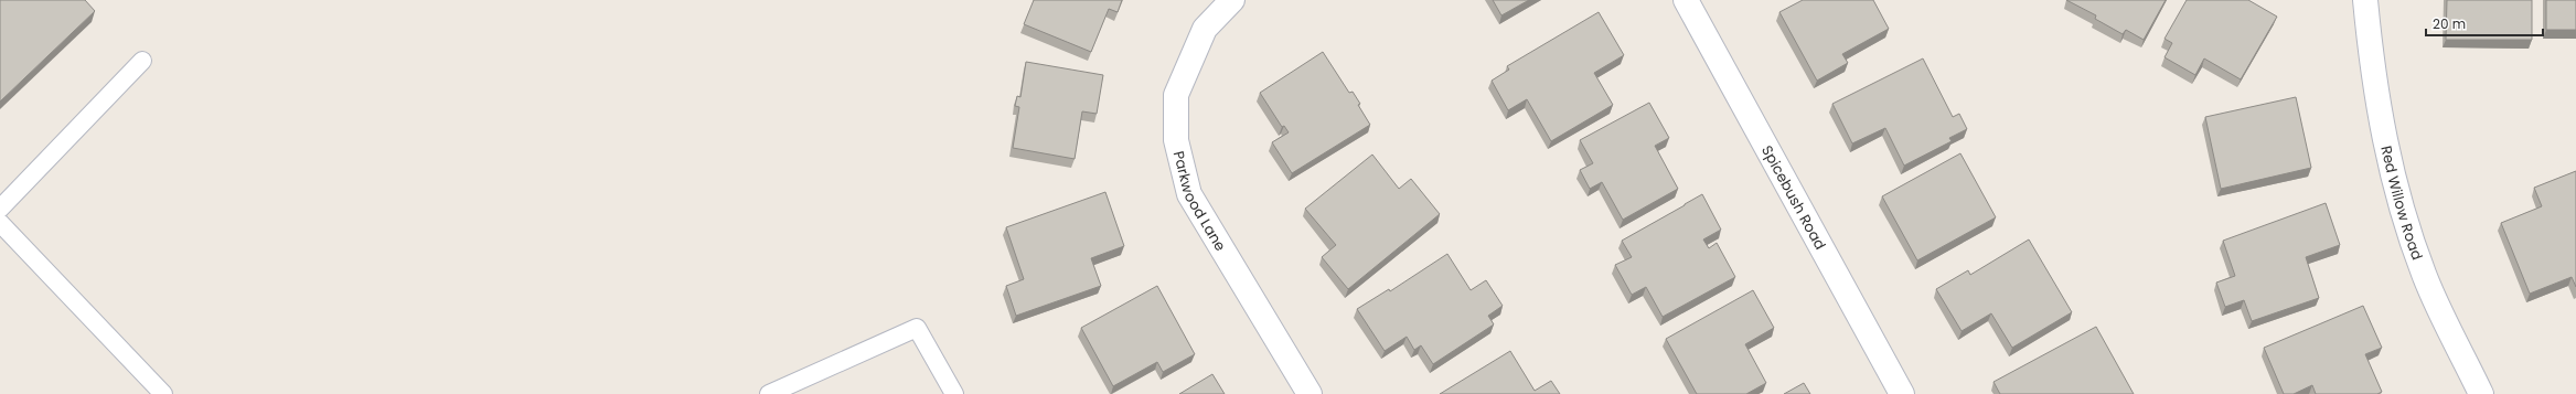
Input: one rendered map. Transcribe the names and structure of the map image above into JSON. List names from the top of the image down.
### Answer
{
  "streets": {
    "street": ["Spicebush Road", "Parkwood Lane", "Red Willow Road"]
  },
  "scale_bar": "20 m"
}
